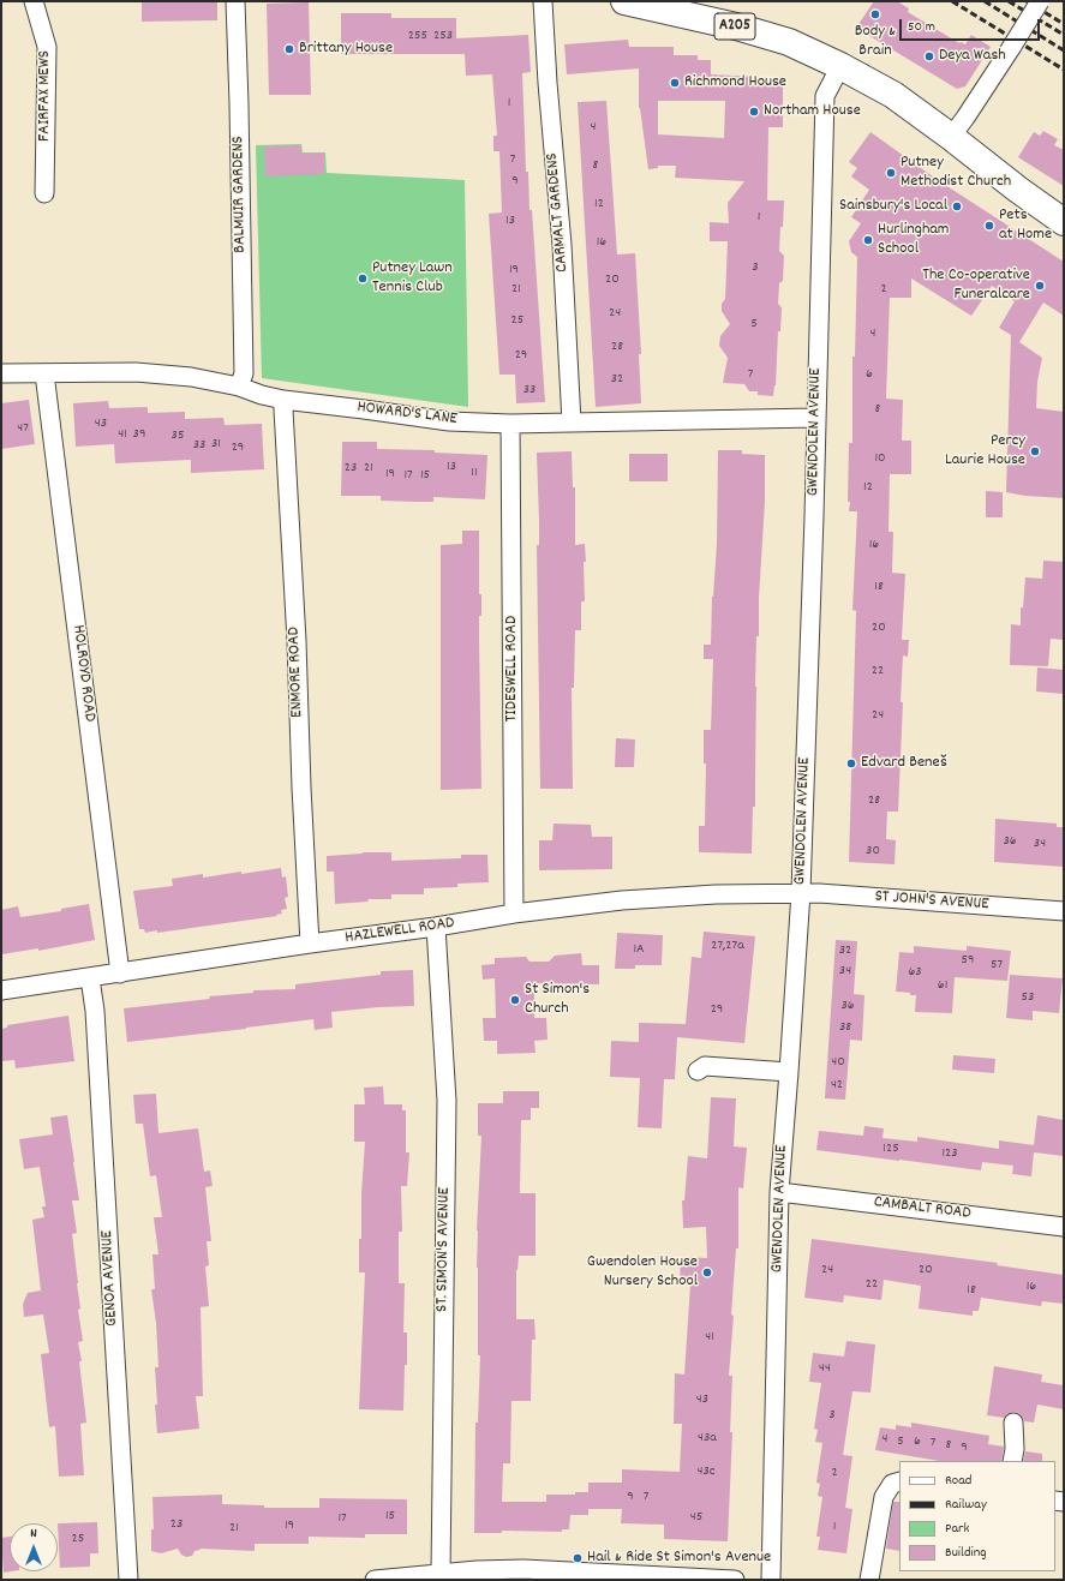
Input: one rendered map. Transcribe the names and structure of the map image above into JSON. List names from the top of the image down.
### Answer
{
  "streets": {
    "highway": ["A205"],
    "street": [
      "FAIRFAX MEWS",
      "BALMUIR GARDENS",
      "CARMALT GARDENS",
      "HOWARD'S LANE",
      "GWENDOLEN AVENUE",
      "TIDESWELL ROAD",
      "ENMORE ROAD",
      "HOLROYD ROAD",
      "ST JOHN'S AVENUE",
      "HAZLEWELL ROAD",
      "CAMBALT ROAD",
      "ST. SIMON'S AVENUE",
      "GENOA AVENUE"
    ]
  },
  "crossings": [
    ["A205", "GWENDOLEN AVENUE"],
    ["BALMUIR GARDENS", "HOWARD'S LANE"],
    ["CARMALT GARDENS", "HOWARD'S LANE"],
    ["HOWARD'S LANE", "GWENDOLEN AVENUE"],
    ["HOWARD'S LANE", "TIDESWELL ROAD"],
    ["HOWARD'S LANE", "ENMORE ROAD"],
    ["HOWARD'S LANE", "HOLROYD ROAD"],
    ["GWENDOLEN AVENUE", "ST JOHN'S AVENUE"],
    ["GWENDOLEN AVENUE", "HAZLEWELL ROAD"],
    ["GWENDOLEN AVENUE", "CAMBALT ROAD"],
    ["TIDESWELL ROAD", "HAZLEWELL ROAD"],
    ["ENMORE ROAD", "HAZLEWELL ROAD"],
    ["HOLROYD ROAD", "HAZLEWELL ROAD"],
    ["ST JOHN'S AVENUE", "HAZLEWELL ROAD"],
    ["HAZLEWELL ROAD", "ST. SIMON'S AVENUE"],
    ["HAZLEWELL ROAD", "GENOA AVENUE"]
  ],
  "places": [
    "Body & Brain",
    "Brittany House",
    "Deya Wash",
    "Richmond House",
    "Northam House",
    "Putney Methodist Church",
    "Sainsbury's Local",
    "Pets at Home",
    "Hurlingham School",
    "Putney Lawn Tennis Club",
    "The Co-operative Funeralcare",
    "Percy Laurie House",
    "Edvard Beneš",
    "St Simon's Church",
    "Gwendolen House Nursery School",
    "Hail & Ride St Simon's Avenue"
  ],
  "house_numbers": [
    "255",
    "253",
    "1",
    "4",
    "7",
    "8",
    "9",
    "12",
    "1",
    "13",
    "16",
    "3",
    "19",
    "20",
    "21",
    "2",
    "24",
    "25",
    "5",
    "4",
    "28",
    "29",
    "7",
    "6",
    "32",
    "33",
    "8",
    "43",
    "47",
    "41",
    "39",
    "35",
    "31",
    "33",
    "29",
    "10",
    "13",
    "23",
    "21",
    "11",
    "19",
    "17",
    "15",
    "12",
    "16",
    "18",
    "20",
    "22",
    "24",
    "28",
    "36",
    "34",
    "30",
    "27,27a",
    "1A",
    "32",
    "59",
    "57",
    "34",
    "63",
    "61",
    "53",
    "36",
    "29",
    "38",
    "40",
    "42",
    "125",
    "123",
    "24",
    "20",
    "22",
    "16",
    "18",
    "41",
    "44",
    "43",
    "3",
    "43a",
    "4",
    "5",
    "6",
    "7",
    "8",
    "9",
    "43c",
    "2",
    "9",
    "7",
    "15",
    "45",
    "17",
    "23",
    "19",
    "1",
    "21",
    "25"
  ],
  "legend": [
    "Road",
    "Railway",
    "Park",
    "Building"
  ],
  "scale_bar": "50 m",
  "north": "top"
}
